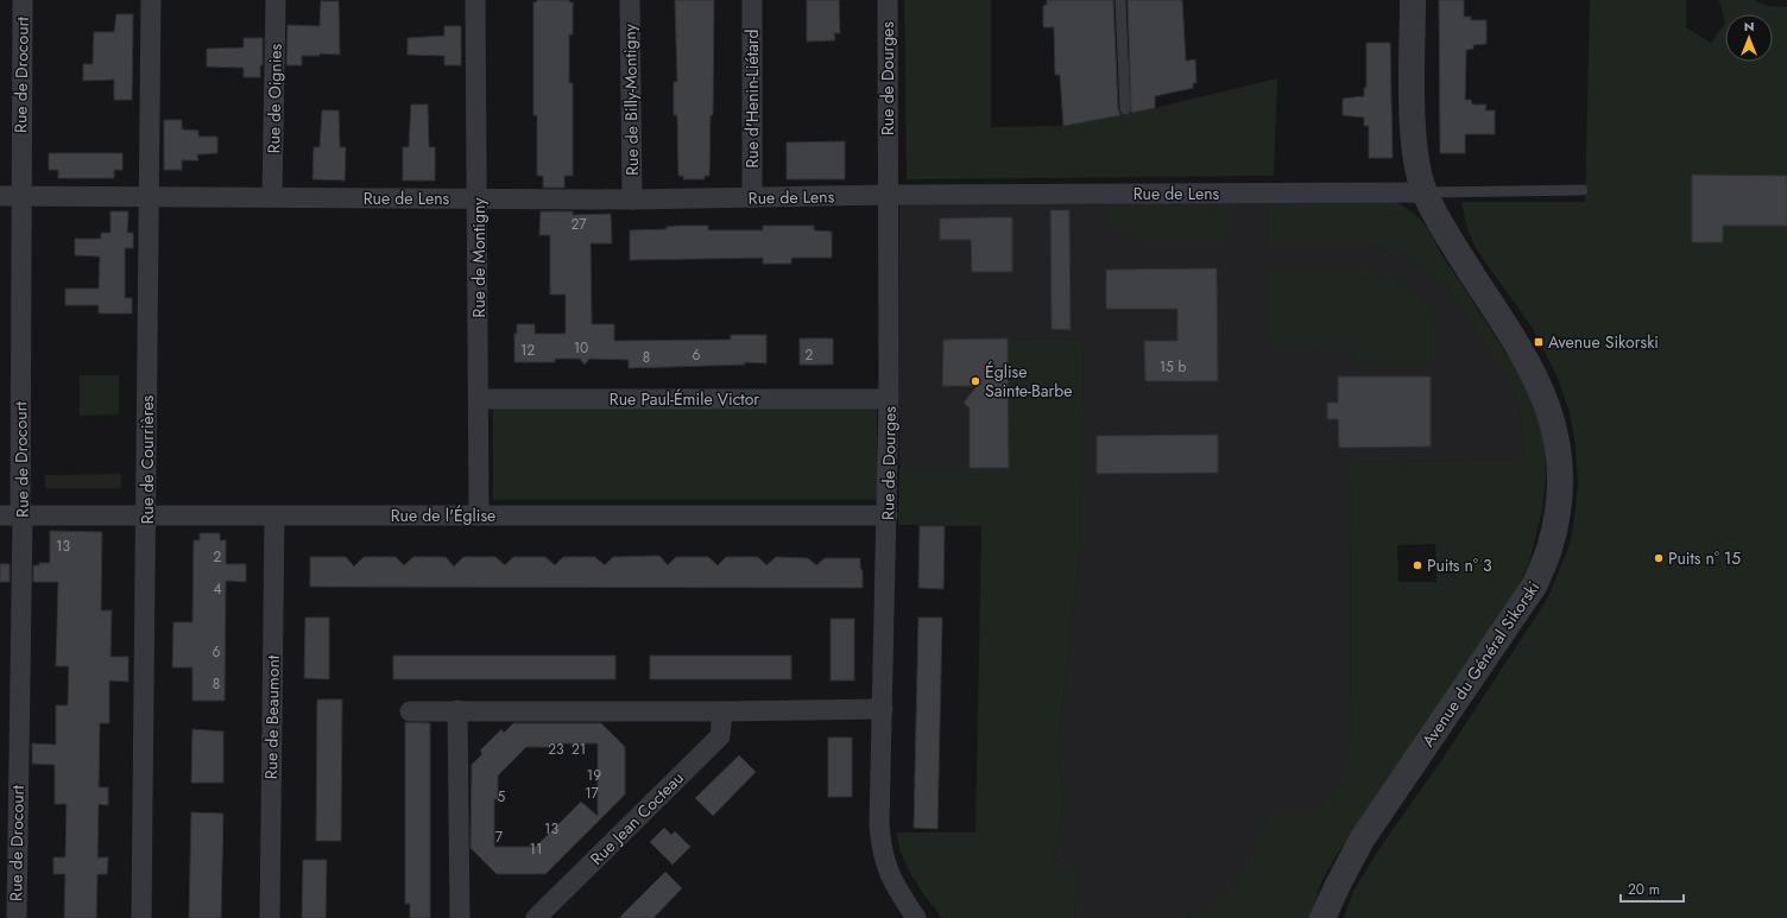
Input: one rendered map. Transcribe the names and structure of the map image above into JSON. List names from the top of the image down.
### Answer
{
  "streets": {
    "street": [
      "Rue de Drocourt",
      "Rue de Dourges",
      "Rue de Oignies",
      "Rue d'Henin-Liétard",
      "Rue de Billy-Montigny",
      "Rue de Lens",
      "Rue de Montigny",
      "Rue Paul-Émile Victor",
      "Rue de Courrières",
      "Rue de l'Église",
      "Avenue du Général Sikorski",
      "Rue de Beaumont",
      "Rue Jean Cocteau"
    ]
  },
  "crossings": [
    ["Rue de Drocourt", "Rue de Lens"],
    ["Rue de Drocourt", "Rue de l'Église"],
    ["Rue de Dourges", "Rue de Lens"],
    ["Rue de Dourges", "Rue Paul-Émile Victor"],
    ["Rue de Dourges", "Rue de l'Église"],
    ["Rue de Oignies", "Rue de Lens"],
    ["Rue d'Henin-Liétard", "Rue de Lens"],
    ["Rue de Billy-Montigny", "Rue de Lens"],
    ["Rue de Lens", "Rue de Montigny"],
    ["Rue de Lens", "Rue de Courrières"],
    ["Rue de Lens", "Avenue du Général Sikorski"],
    ["Rue de Montigny", "Rue Paul-Émile Victor"],
    ["Rue de Montigny", "Rue de l'Église"],
    ["Rue de Courrières", "Rue de l'Église"],
    ["Rue de l'Église", "Rue de Beaumont"]
  ],
  "places": {
    "transit": ["Avenue Sikorski"],
    "other": ["Église Sainte-Barbe", "Puits n° 15", "Puits n° 3"]
  },
  "house_numbers": [
    "27",
    "10",
    "12",
    "6",
    "2",
    "8",
    "15 b",
    "13",
    "2",
    "4",
    "6",
    "8",
    "23",
    "21",
    "19",
    "17",
    "5",
    "13",
    "7",
    "11"
  ],
  "scale_bar": "20 m",
  "north": "top"
}
